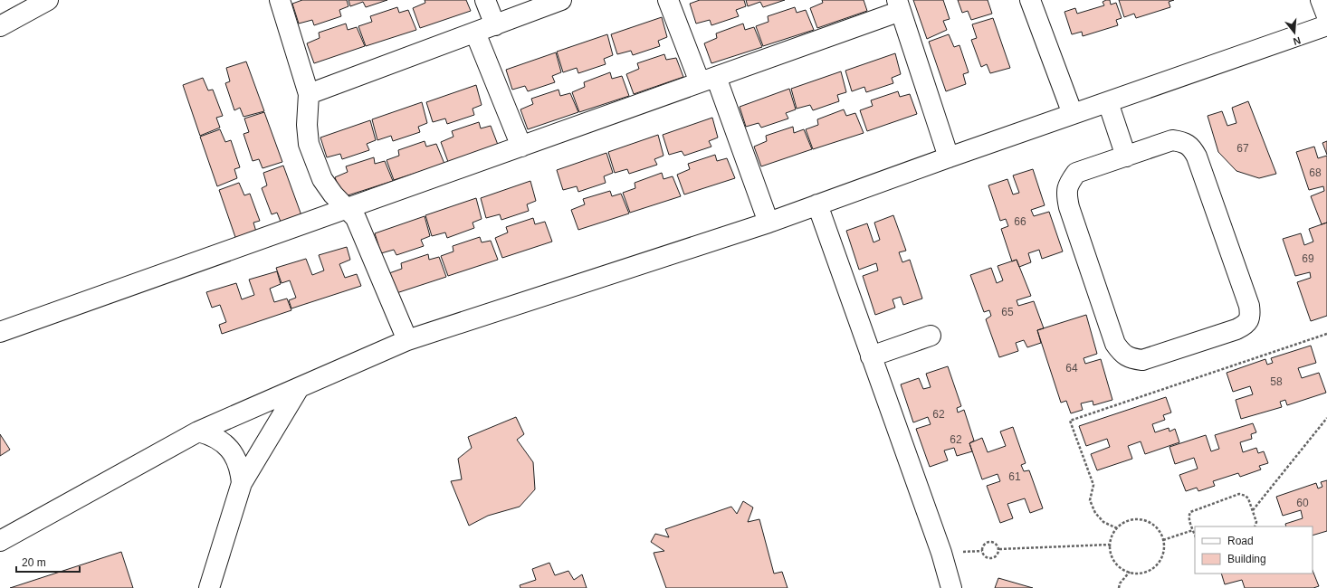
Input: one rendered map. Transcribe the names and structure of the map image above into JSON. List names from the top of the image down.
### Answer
{
  "house_numbers": [
    "67",
    "68",
    "66",
    "69",
    "65",
    "64",
    "58",
    "62",
    "62",
    "61",
    "60"
  ],
  "legend": ["Road", "Building"],
  "scale_bar": "20 m",
  "north": "bottom"
}
